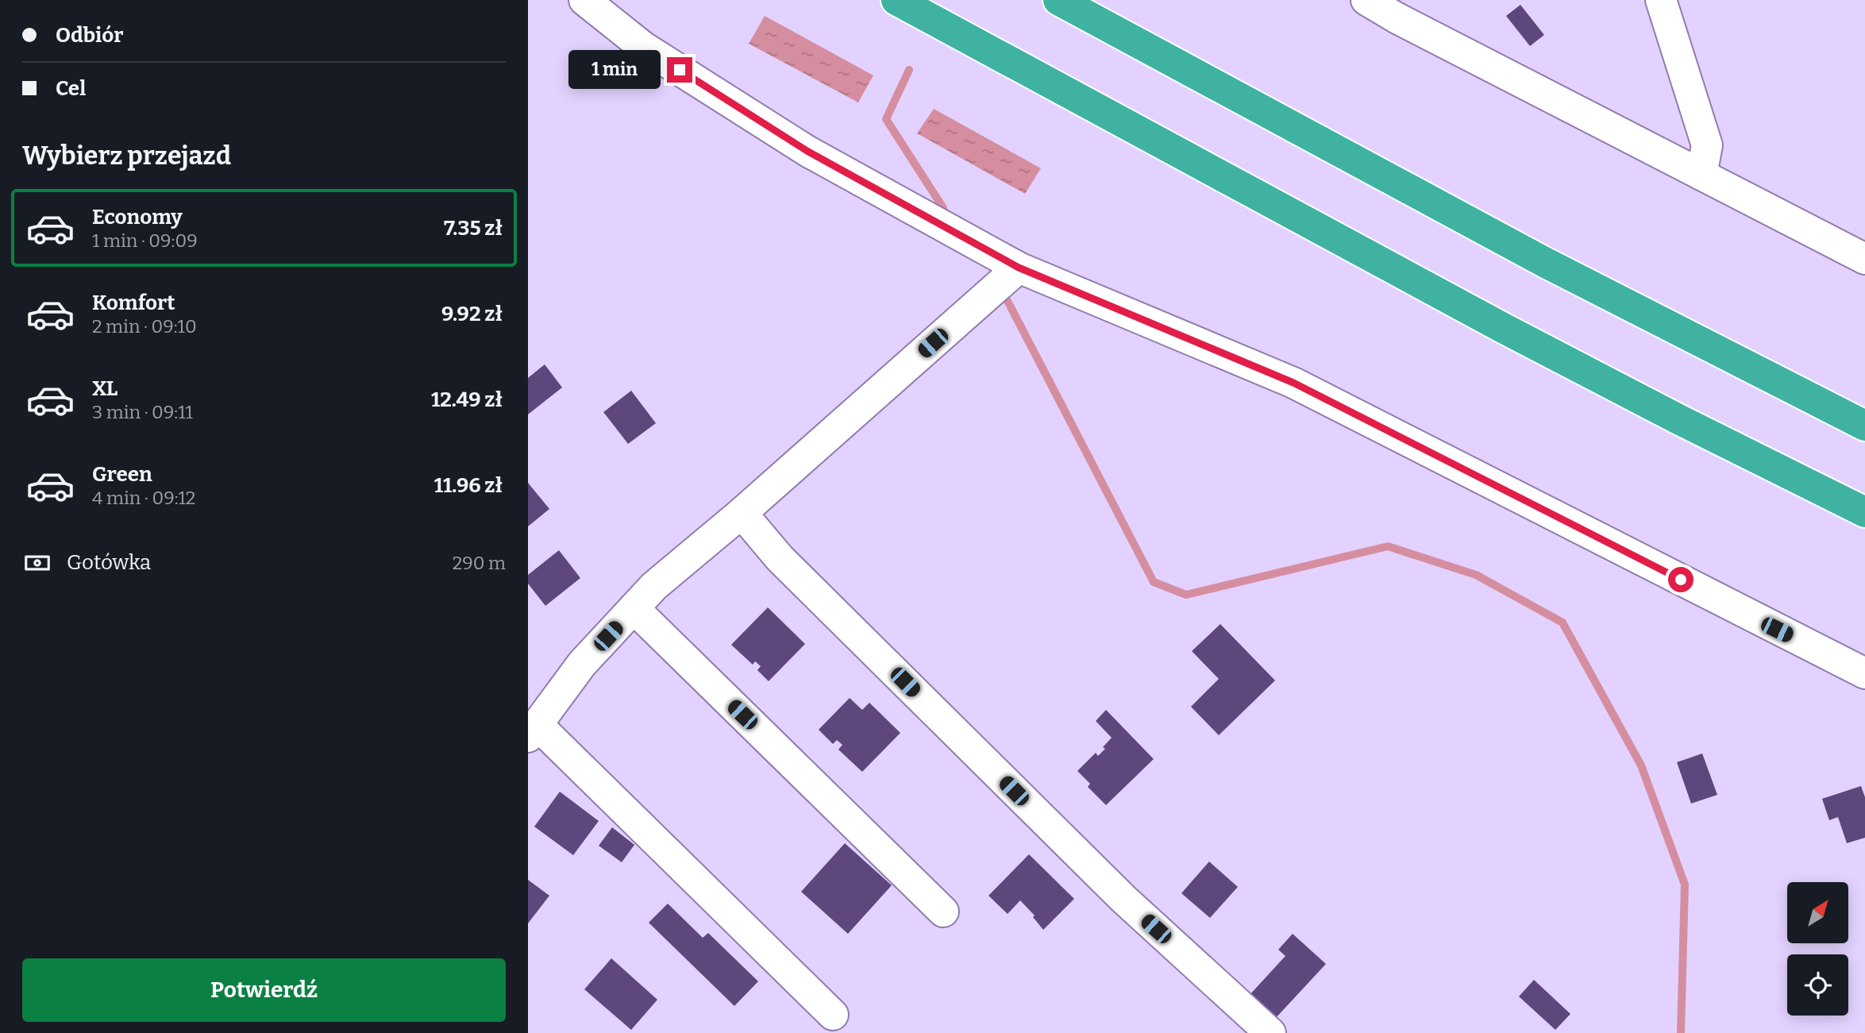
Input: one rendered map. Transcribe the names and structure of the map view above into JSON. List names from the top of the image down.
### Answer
{
  "north": "top right",
  "page": {
    "banner": ["Odbiór", "Cel"],
    "bubble": "1 min",
    "heading": "Wybierz przejazd",
    "list": [
      {
        "name": "Economy",
        "note": "1 min · 09:09",
        "value": "7.35 zł"
      },
      {
        "name": "Komfort",
        "note": "2 min · 09:10",
        "value": "9.92 zł"
      },
      {
        "name": "XL",
        "note": "3 min · 09:11",
        "value": "12.49 zł"
      },
      {
        "name": "Green",
        "note": "4 min · 09:12",
        "value": "11.96 zł"
      }
    ],
    "pay": ["Gotówka", "290 m"],
    "buttons": "Potwierdź"
  }
}
